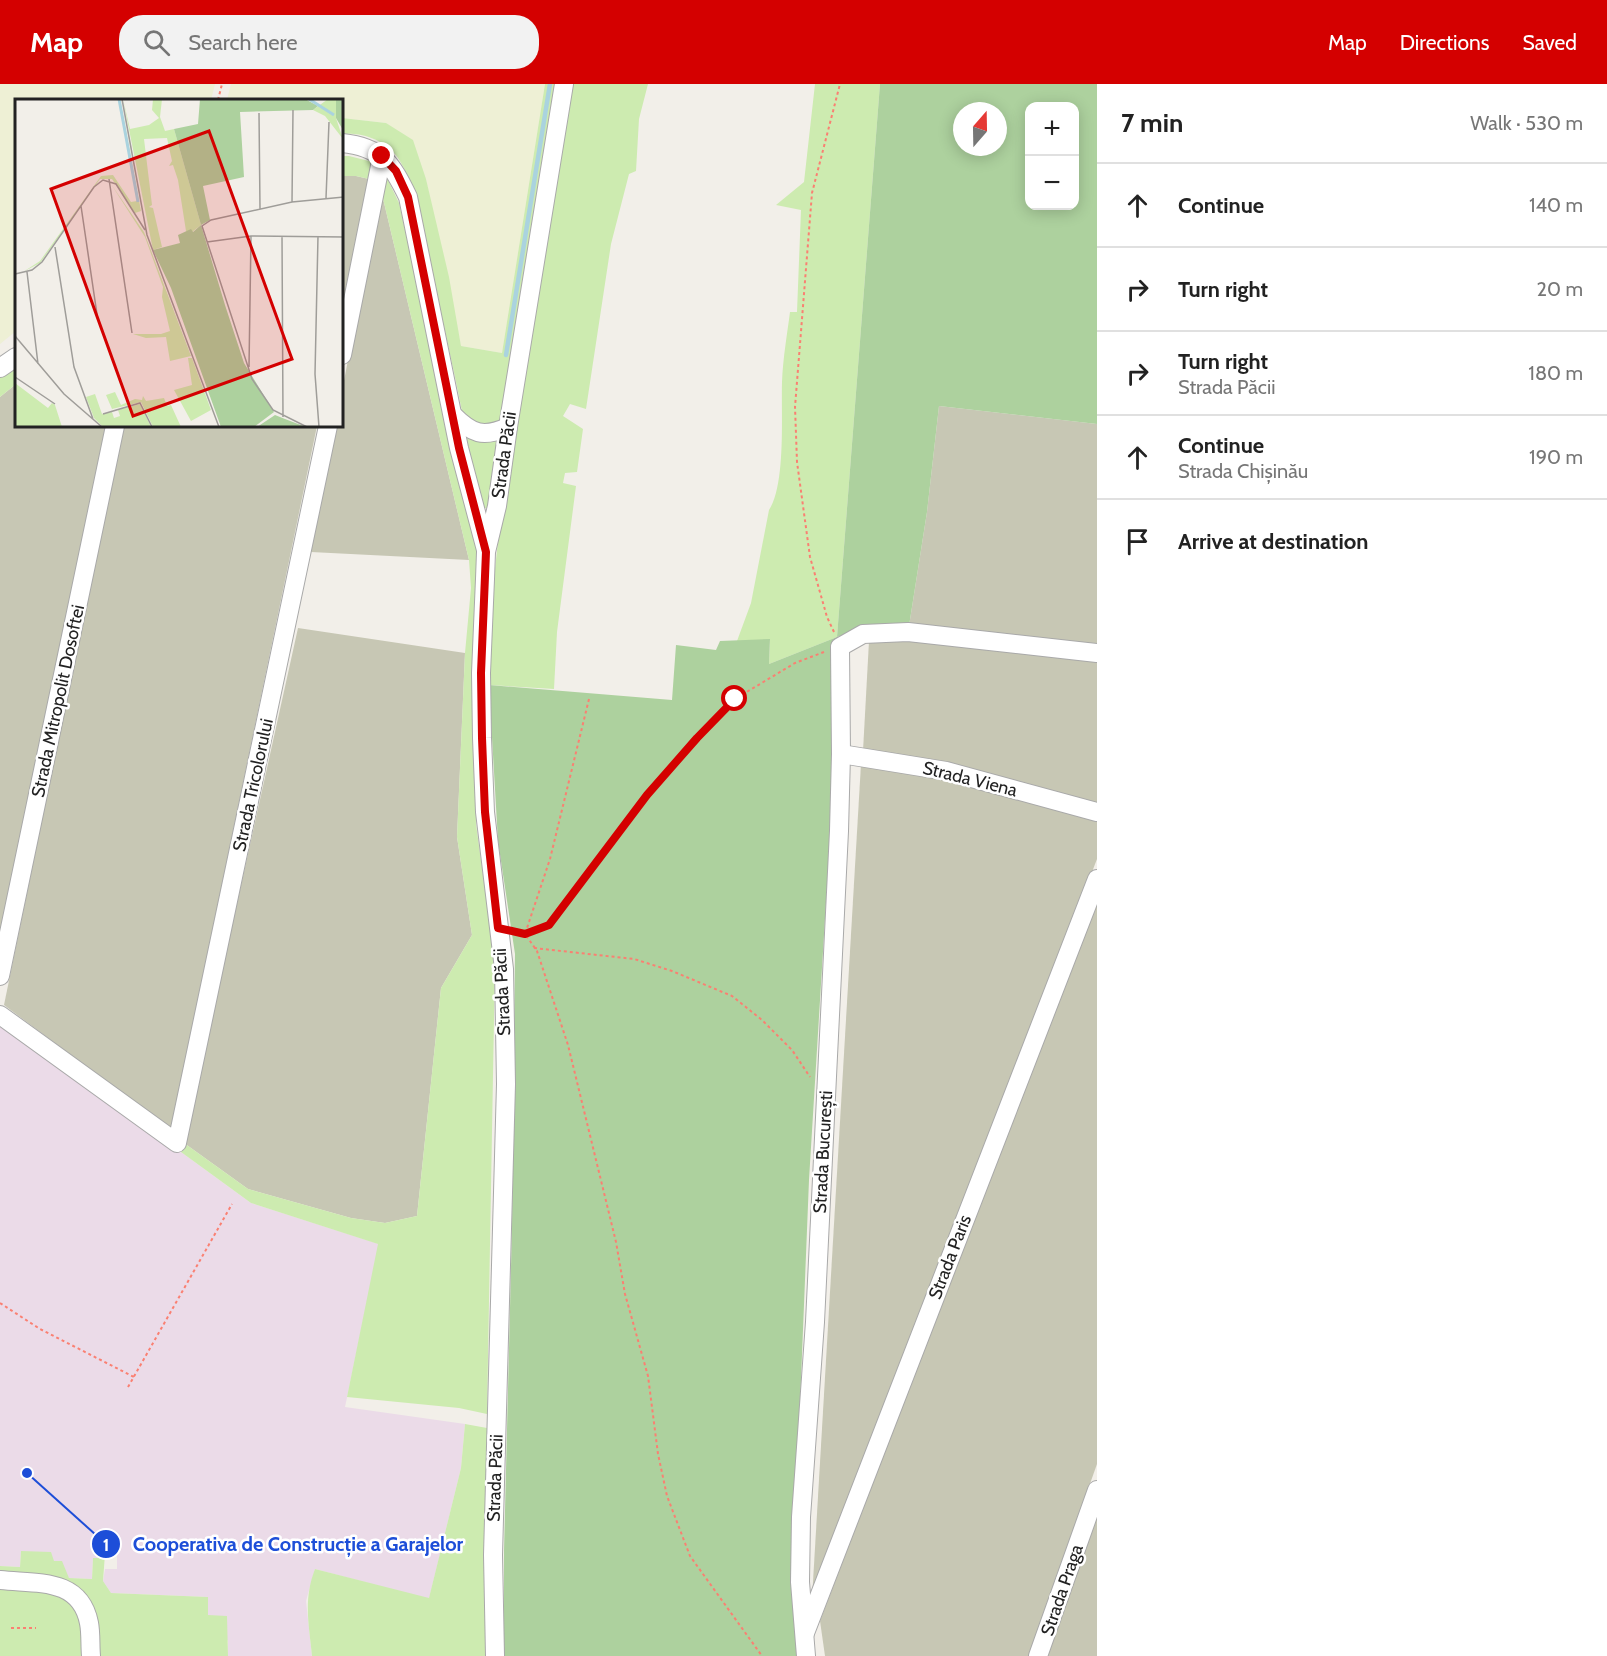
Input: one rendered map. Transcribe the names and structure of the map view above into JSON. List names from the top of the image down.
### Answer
{
  "streets": {
    "street": [
      "Strada Păcii",
      "Strada Mitropolit Dosoftei",
      "Strada Viena",
      "Strada Tricolorului",
      "Strada București",
      "Strada Paris",
      "Strada Praga"
    ]
  },
  "crossings": [
    ["Strada Viena", "Strada București"],
    ["Strada București", "Strada Paris"]
  ],
  "places": ["Cooperativa de Construcție a Garajelor"],
  "north": "top",
  "page": {
    "header": "Map",
    "search": "Search here",
    "nav": ["Map", "Directions", "Saved"],
    "heading": ["7 min", "Walk · 530 m"],
    "map_buttons": ["+", "−"],
    "list": [
      ["Continue", "140 m"],
      ["Turn right", "20 m"],
      ["Turn right", "Strada Păcii", "180 m"],
      ["Continue", "Strada Chișinău", "190 m"],
      "Arrive at destination"
    ]
  }
}
